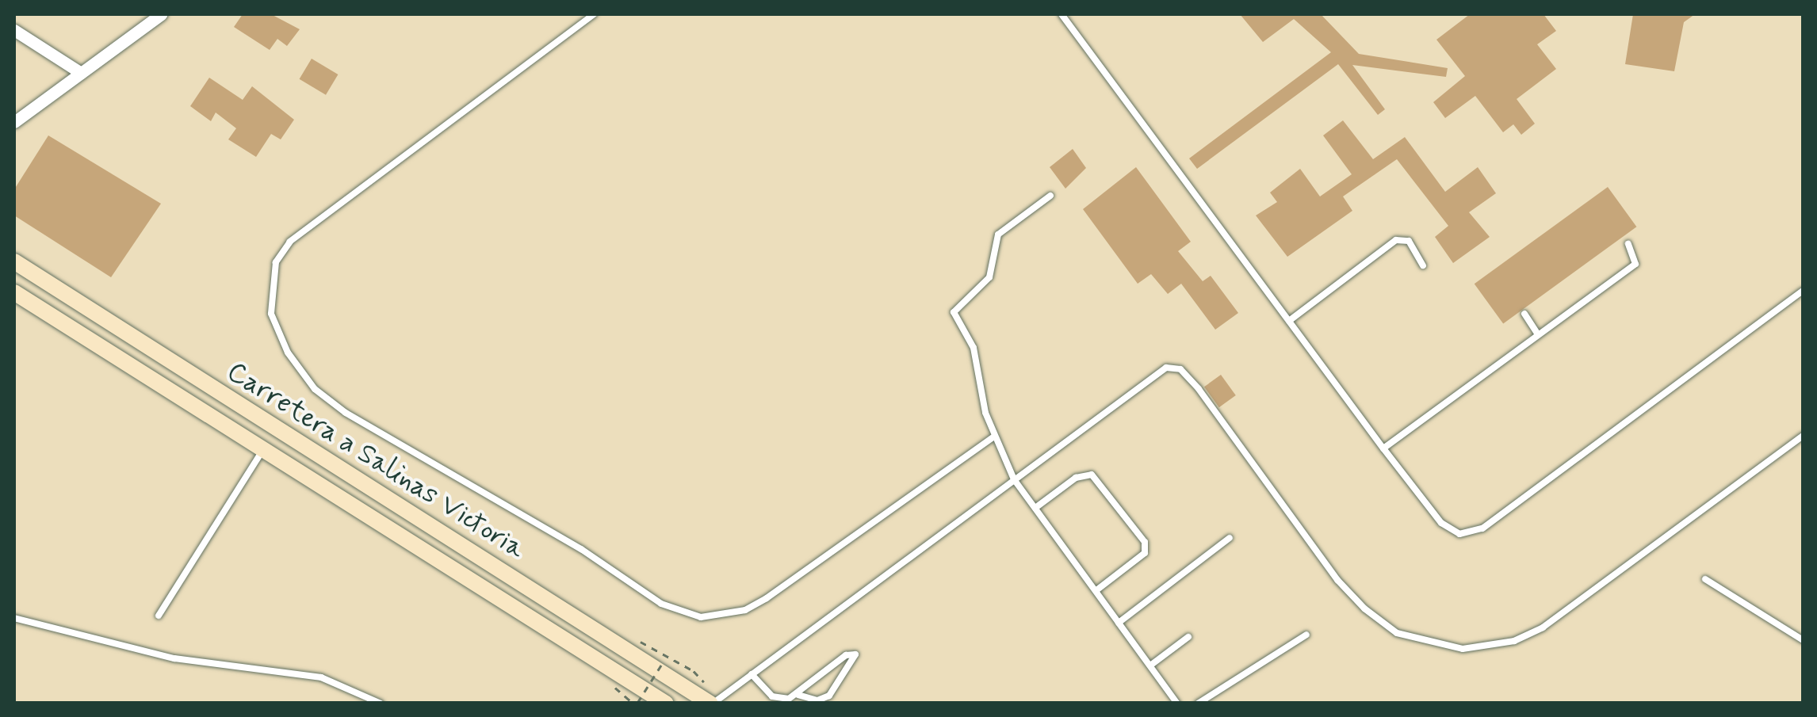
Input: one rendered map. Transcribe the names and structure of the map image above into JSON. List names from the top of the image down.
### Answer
{
  "streets": {
    "main road": ["Carretera a Salinas Victoria"]
  }
}
